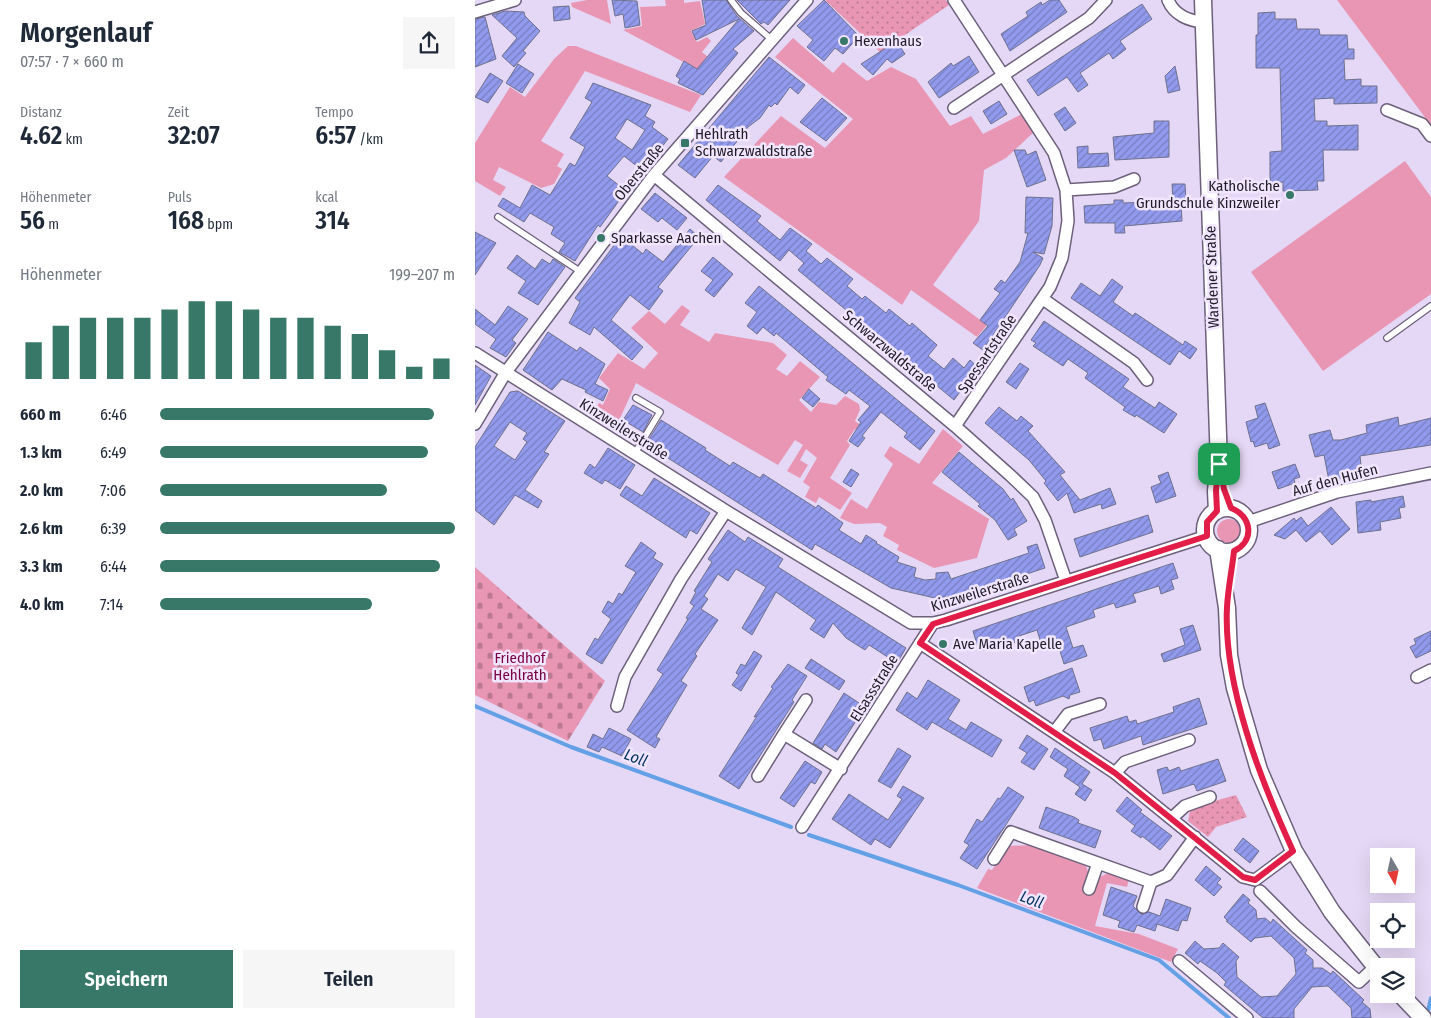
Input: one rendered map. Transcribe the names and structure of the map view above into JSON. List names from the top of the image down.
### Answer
{
  "streets": {
    "street": [
      "Oberstraße",
      "Wardener Straße",
      "Schwarzwaldstraße",
      "Spessartstraße",
      "Kinzweilerstraße",
      "Auf den Hufen",
      "Elsassstraße"
    ]
  },
  "crossings": [
    ["Oberstraße", "Schwarzwaldstraße"],
    ["Oberstraße", "Kinzweilerstraße"],
    ["Wardener Straße", "Kinzweilerstraße"],
    ["Wardener Straße", "Auf den Hufen"],
    ["Schwarzwaldstraße", "Spessartstraße"],
    ["Schwarzwaldstraße", "Kinzweilerstraße"],
    ["Kinzweilerstraße", "Auf den Hufen"],
    ["Kinzweilerstraße", "Elsassstraße"]
  ],
  "water": ["Loll"],
  "parks": ["Friedhof Hehlrath"],
  "places": {
    "other": [
      "Hexenhaus",
      "Katholische Grundschule Kinzweiler",
      "Sparkasse Aachen",
      "Ave Maria Kapelle"
    ],
    "transit": ["Hehlrath Schwarzwaldstraße"]
  },
  "north": "bottom",
  "page": {
    "heading": ["Morgenlauf", "07:57 · 7 × 660 m"],
    "stats": [
      ["Distanz", "4.62 km"],
      ["Zeit", "32:07"],
      ["Tempo", "6:57 /km"],
      ["Höhenmeter", "56 m"],
      ["Puls", "168 bpm"],
      ["kcal", "314"]
    ],
    "chart": ["Höhenmeter", "199–207 m"],
    "list": [
      {
        "name": "660 m",
        "note": "6:46"
      },
      {
        "name": "1.3 km",
        "note": "6:49"
      },
      {
        "name": "2.0 km",
        "note": "7:06"
      },
      {
        "name": "2.6 km",
        "note": "6:39"
      },
      {
        "name": "3.3 km",
        "note": "6:44"
      },
      {
        "name": "4.0 km",
        "note": "7:14"
      }
    ],
    "buttons": ["Speichern", "Teilen"]
  }
}
